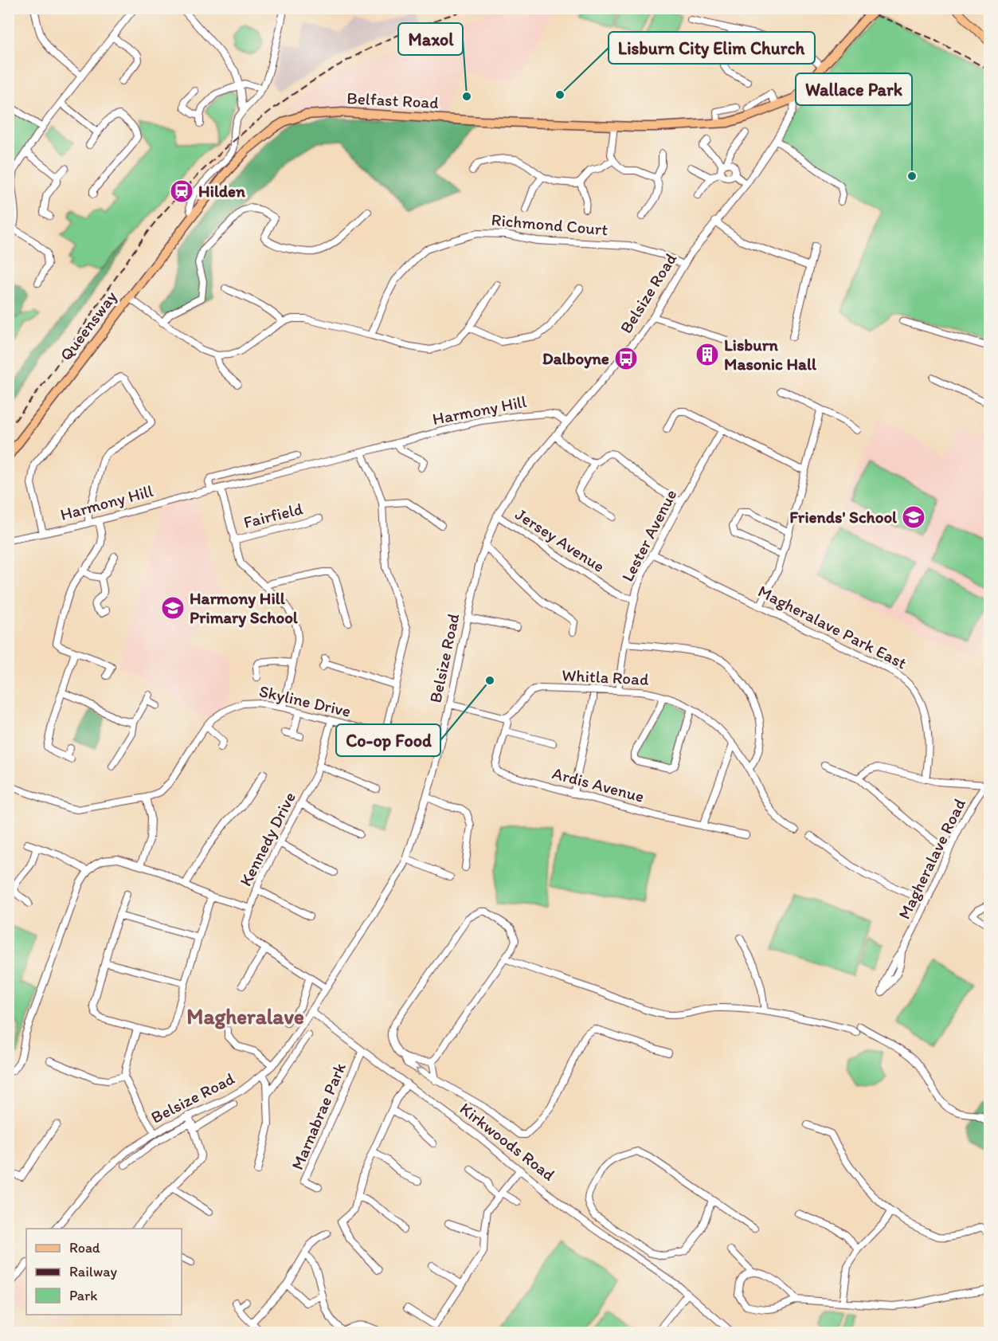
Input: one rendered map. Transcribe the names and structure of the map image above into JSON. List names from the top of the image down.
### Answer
{
  "streets": {
    "highway": ["Belfast Road", "Queensway"],
    "street": [
      "Richmond Court",
      "Belsize Road",
      "Harmony Hill",
      "Fairfield",
      "Lester Avenue",
      "Jersey Avenue",
      "Magheralave Park East",
      "Whitla Road",
      "Skyline Drive",
      "Ardis Avenue",
      "Kennedy Drive",
      "Magheralave Road",
      "Marnabrae Park",
      "Kirkwoods Road"
    ]
  },
  "crossings": [
    ["Belfast Road", "Belsize Road"],
    ["Belfast Road", "Queensway"],
    ["Richmond Court", "Belsize Road"],
    ["Belsize Road", "Harmony Hill"],
    ["Belsize Road", "Jersey Avenue"],
    ["Belsize Road", "Skyline Drive"],
    ["Belsize Road", "Kennedy Drive"],
    ["Belsize Road", "Kirkwoods Road"],
    ["Lester Avenue", "Jersey Avenue"],
    ["Lester Avenue", "Magheralave Park East"],
    ["Lester Avenue", "Whitla Road"],
    ["Whitla Road", "Ardis Avenue"],
    ["Skyline Drive", "Kennedy Drive"],
    ["Marnabrae Park", "Kirkwoods Road"]
  ],
  "districts": ["Magheralave"],
  "places": {
    "other": [
      "Lisburn City Elim Church",
      "Maxol",
      "Wallace Park",
      "Co-op Food"
    ],
    "station": ["Hilden"],
    "building": ["Lisburn Masonic Hall"],
    "bus stop": ["Dalboyne"],
    "school or university": ["Friends' School", "Harmony Hill Primary School"]
  },
  "legend": ["Road", "Railway", "Park"]
}
